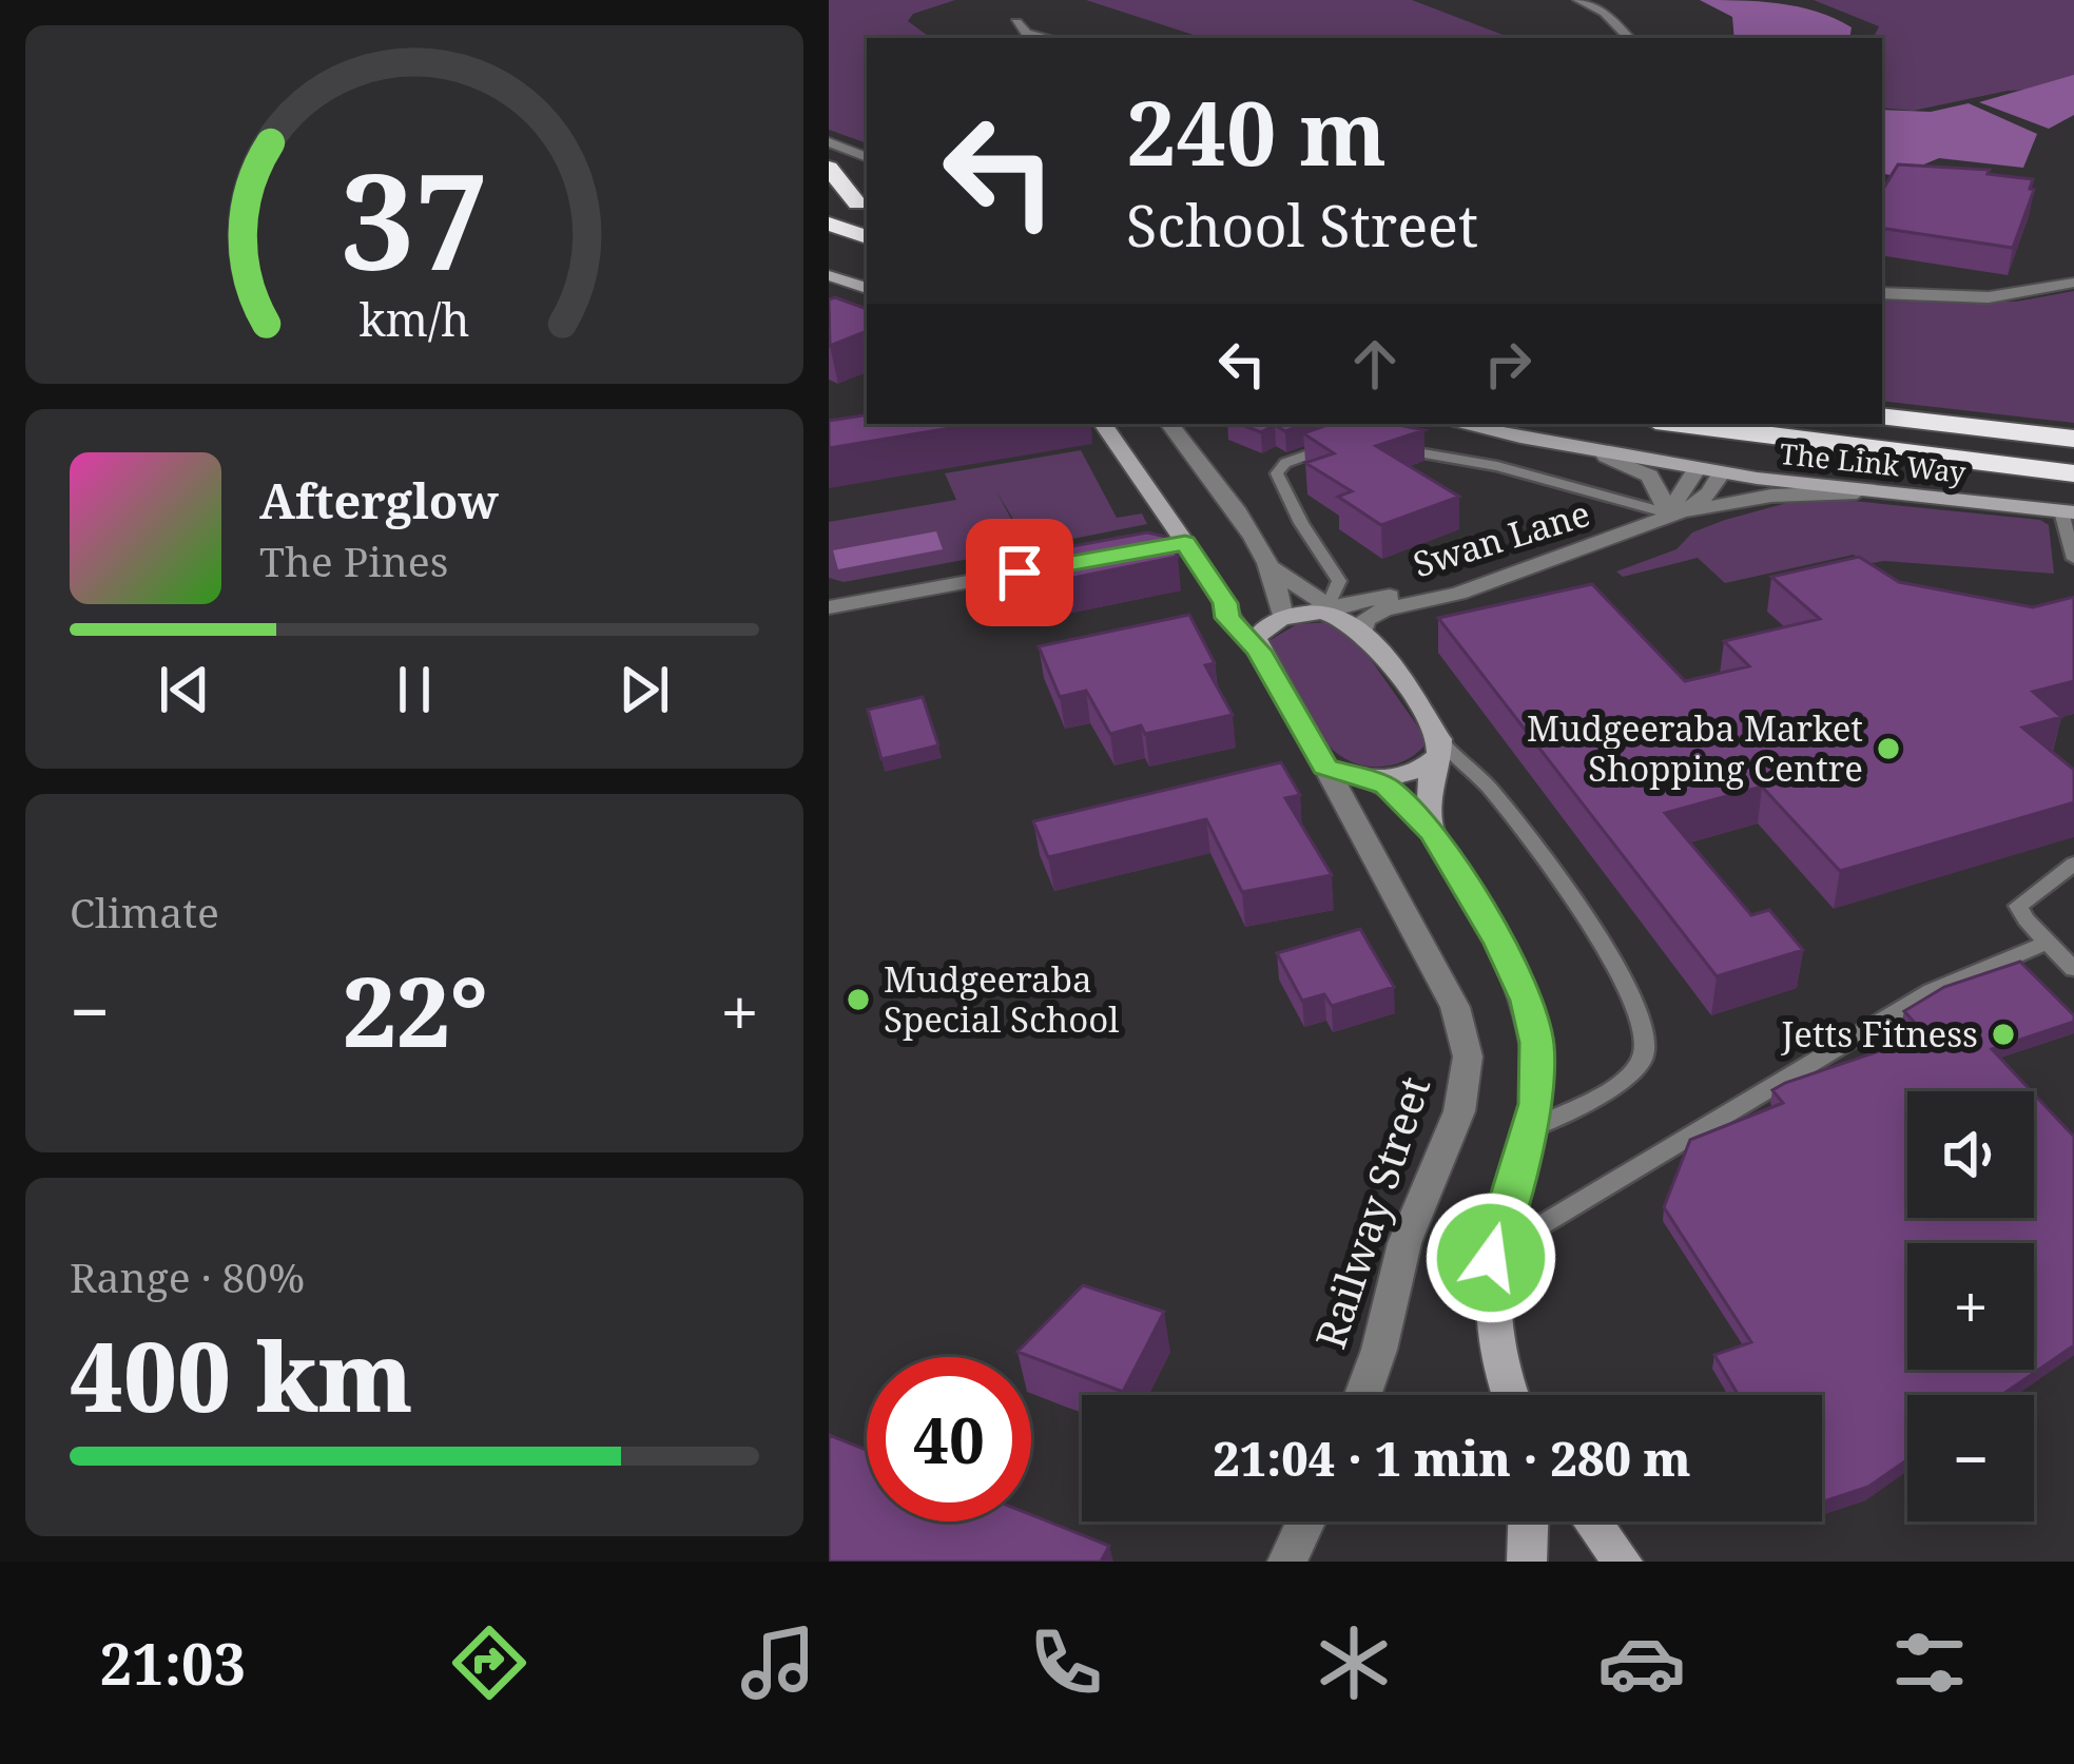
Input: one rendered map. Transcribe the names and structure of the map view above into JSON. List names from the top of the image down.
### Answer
{
  "streets": {
    "street": ["The Link Way", "Swan Lane", "Railway Street"]
  },
  "crossings": [
    ["The Link Way", "Swan Lane"]
  ],
  "places": ["Mudgeeraba Market Shopping Centre", "Mudgeeraba Special School", "Jetts Fitness"],
  "page": {
    "turn": ["240 m", "School Street"],
    "song": ["Afterglow", "The Pines"],
    "tile": [
      "Climate",
      ["Range · 80%", "400 km"]
    ],
    "heat": ["−", "22°", "+"],
    "map_buttons": ["+", "−"],
    "limit": "40",
    "trip": "21:04 · 1 min · 280 m",
    "tabs": "21:03",
    "gauge": ["37", "km/h"]
  }
}
